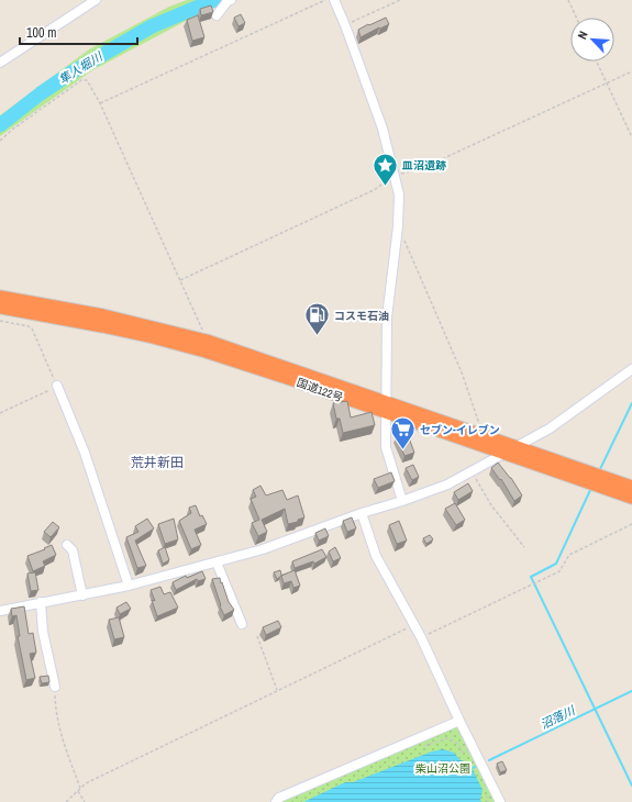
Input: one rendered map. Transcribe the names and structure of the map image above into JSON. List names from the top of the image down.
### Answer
{
  "streets": {
    "highway": ["国道122号"]
  },
  "districts": ["荒井新田"],
  "water": ["隼人堀川", "沼落川"],
  "parks": ["柴山沼公園"],
  "places": {
    "place": ["皿沼遺跡"],
    "fuel station": ["コスモ石油"],
    "supermarket": ["セブン-イレブン"]
  },
  "scale_bar": "100 m",
  "north": "top left"
}
